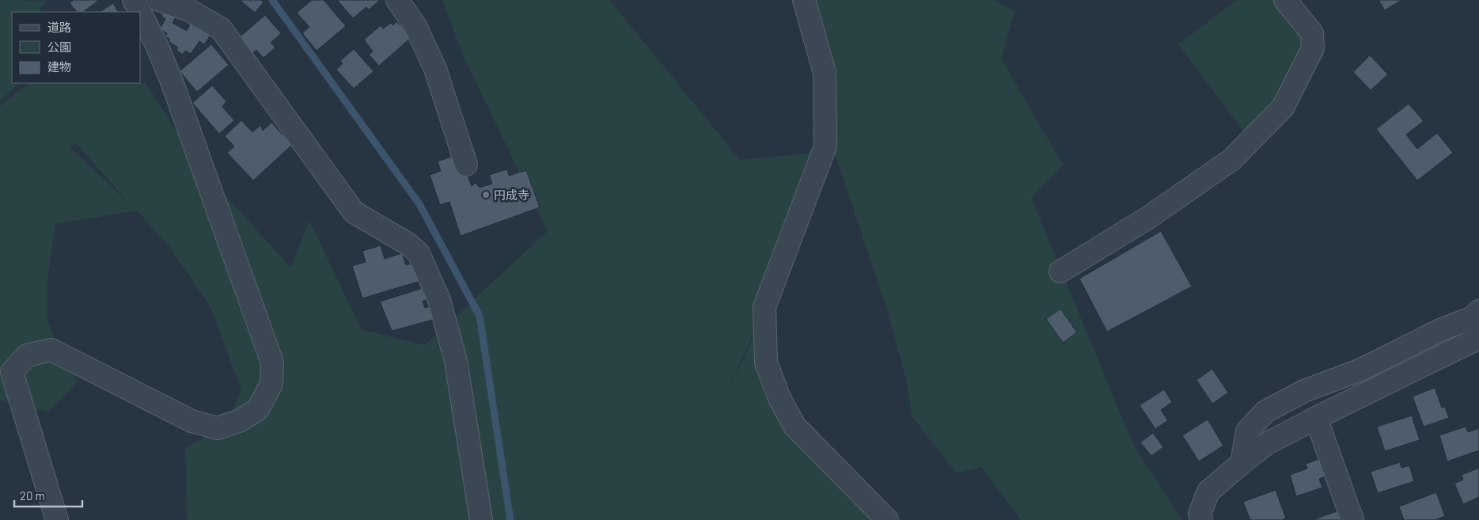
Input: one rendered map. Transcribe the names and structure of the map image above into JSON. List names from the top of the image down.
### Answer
{
  "places": ["円成寺"],
  "legend": ["道路", "公園", "建物"],
  "scale_bar": "20 m"
}
